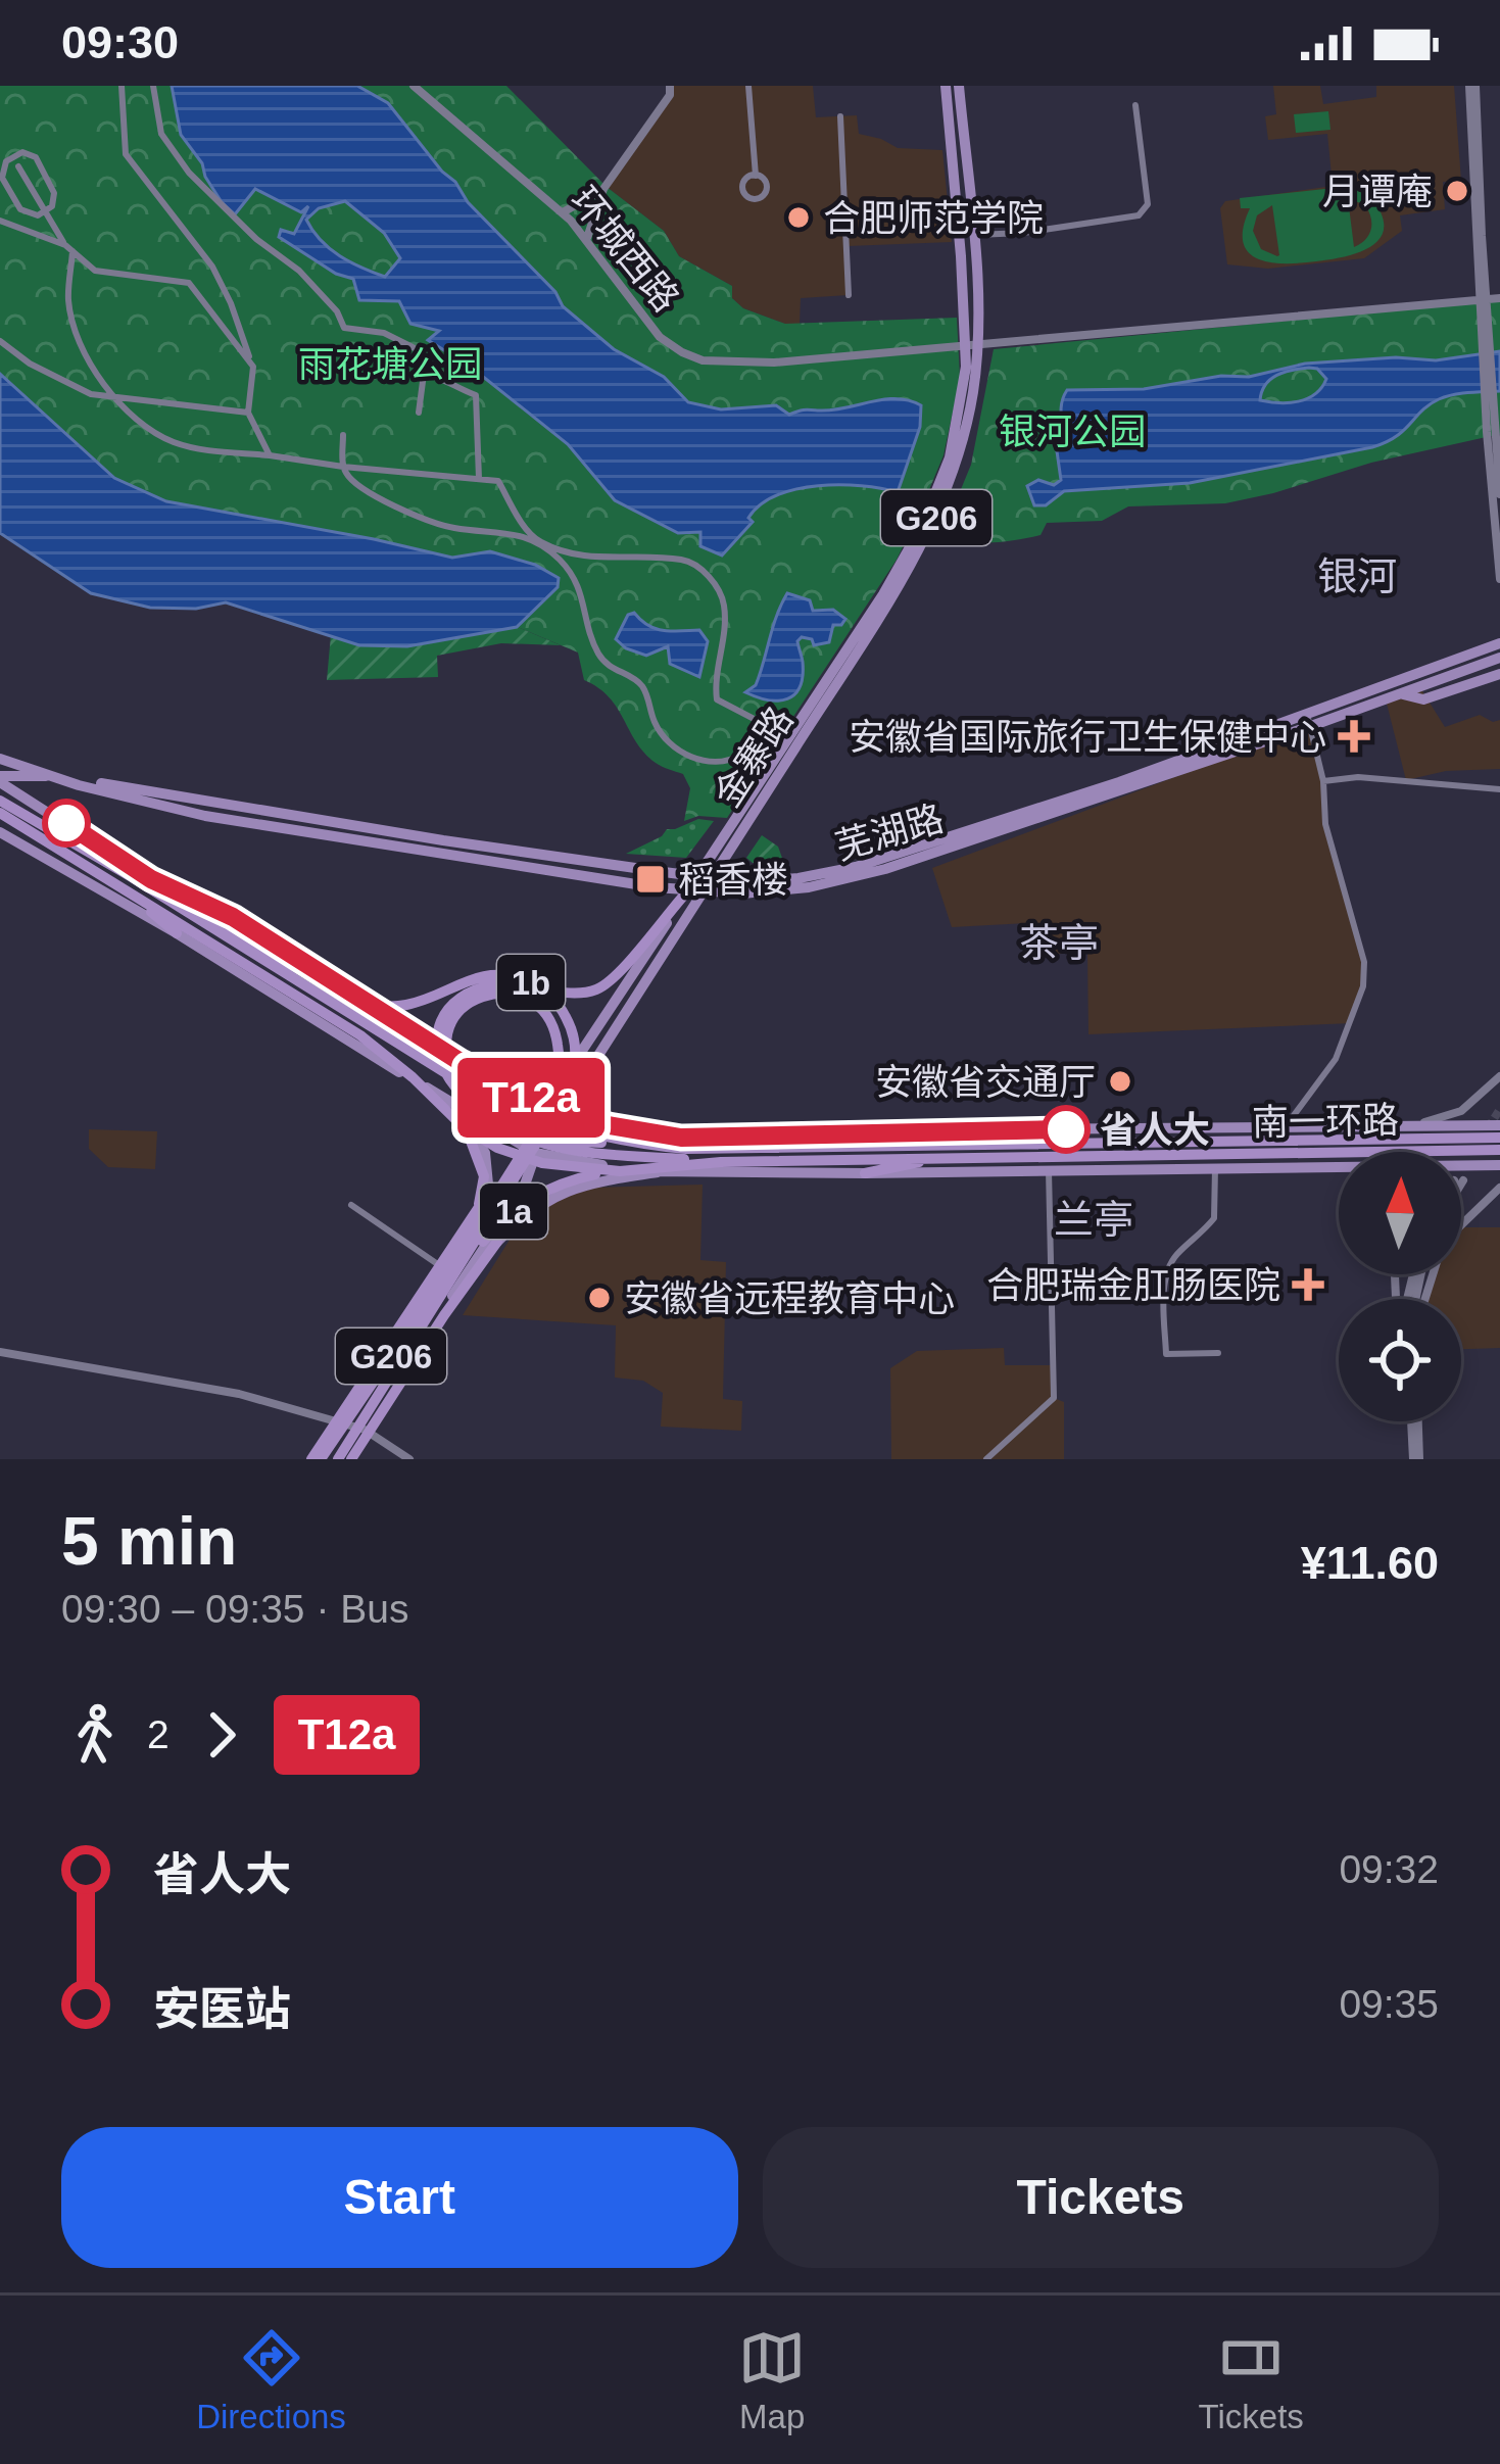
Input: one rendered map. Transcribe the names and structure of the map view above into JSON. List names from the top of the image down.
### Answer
{
  "streets": {
    "highway": [
      "G206",
      "1b",
      "南一环路",
      "1a"
    ],
    "main road": ["金寨路", "芜湖路"],
    "street": ["环城西路"]
  },
  "crossings": [
    ["环城西路", "金寨路"],
    ["G206", "南一环路"],
    ["金寨路", "芜湖路"],
    ["1b", "南一环路"],
    ["1b", "1a"],
    ["南一环路", "1a"]
  ],
  "districts": ["银河", "茶亭", "兰亭"],
  "parks": ["雨花塘公园", "银河公园"],
  "places": {
    "other": [
      "月谭庵",
      "合肥师范学院",
      "安徽省交通厅",
      "省人大",
      "安徽省远程教育中心"
    ],
    "health": ["安徽省国际旅行卫生保健中心", "合肥瑞金肛肠医院"],
    "transit": ["稻香楼"]
  },
  "lines": ["bus line T12a"],
  "north": "top",
  "page": {
    "status": "09:30",
    "on_map": "T12a",
    "heading": ["5 min", "09:30 – 09:35 · Bus", "¥11.60"],
    "legs": ["2", "T12a"],
    "list": [
      {
        "name": "省人大",
        "value": "09:32"
      },
      {
        "name": "安医站",
        "value": "09:35"
      }
    ],
    "buttons": ["Start", "Tickets"],
    "tabs": ["Directions", "Map", "Tickets"]
  }
}
